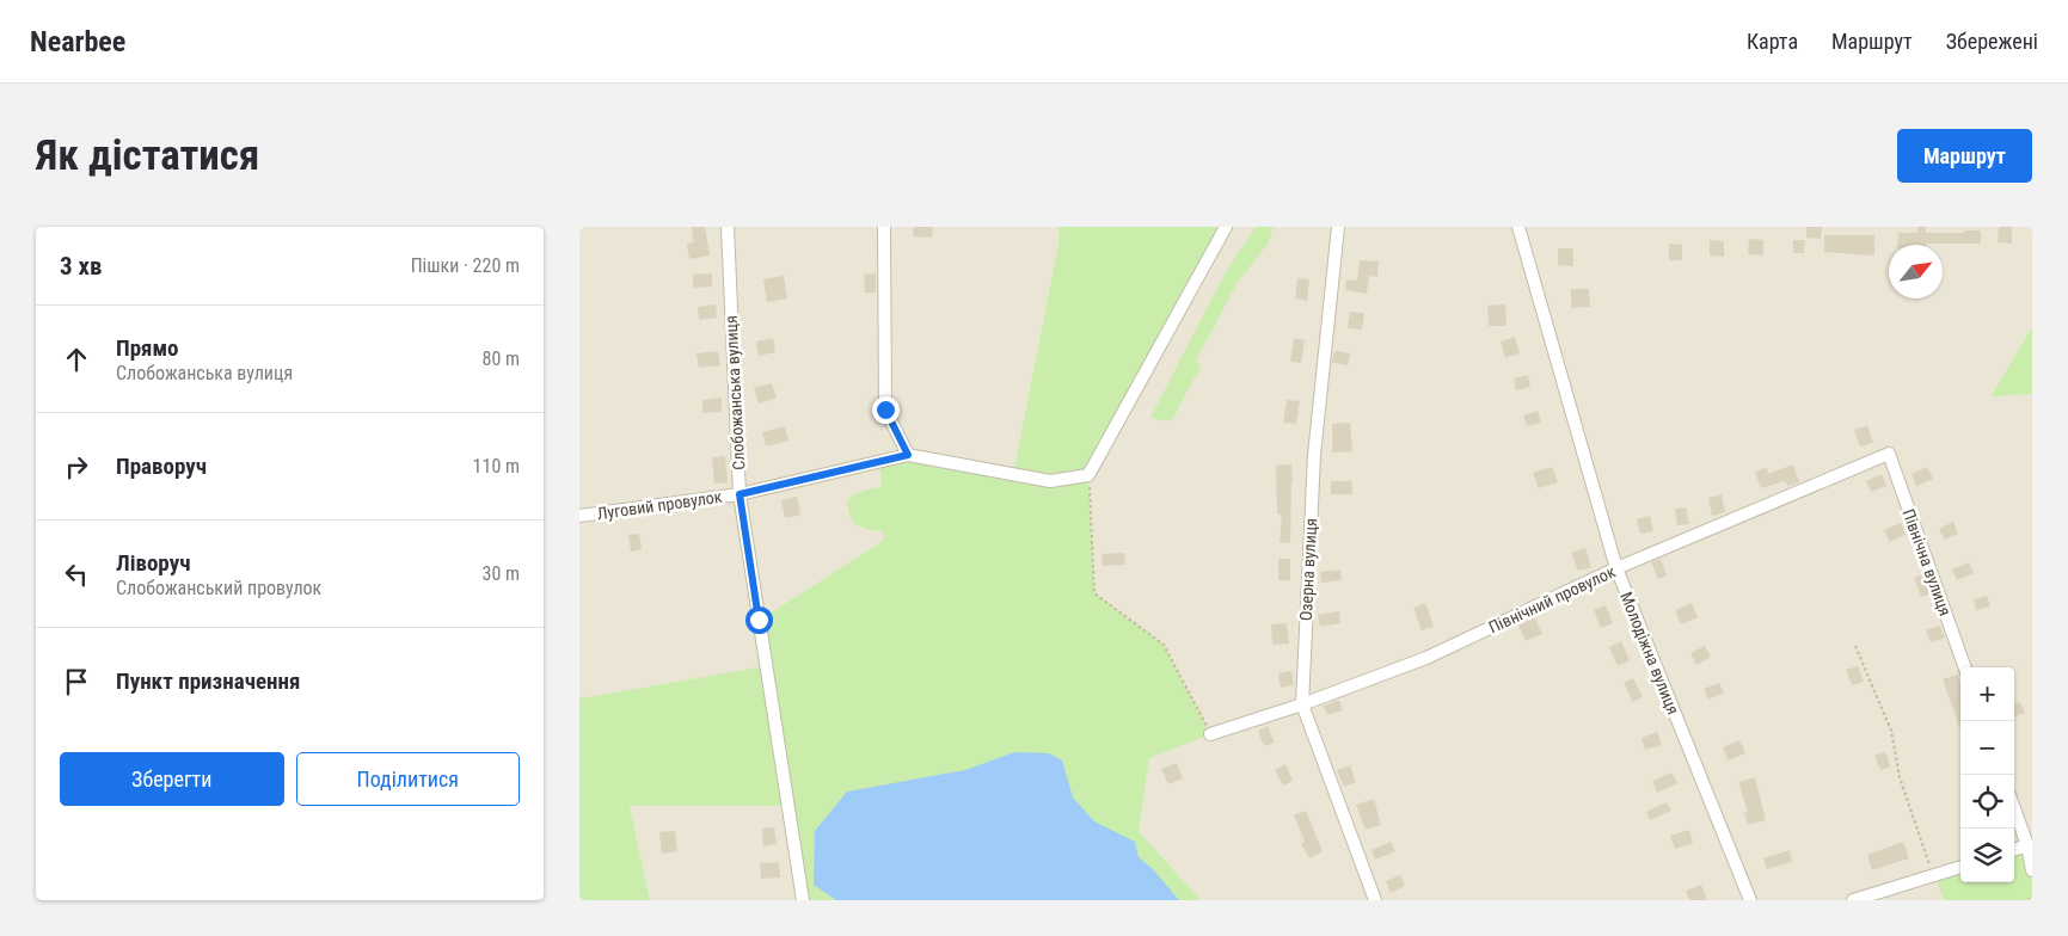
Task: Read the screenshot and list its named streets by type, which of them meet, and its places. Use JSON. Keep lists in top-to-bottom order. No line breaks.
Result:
{"streets":{"street":["Слобожанська вулиця","Луговий провулок","Північна вулиця","Озерна вулиця","Північний провулок","Молодіжна вулиця"]},"crossings":[["Слобожанська вулиця","Луговий провулок"],["Північна вулиця","Північний провулок"],["Озерна вулиця","Північний провулок"],["Північний провулок","Молодіжна вулиця"]],"north":"top right","page":{"header":"Nearbee","nav":["Карта","Маршрут","Збережені"],"buttons":["Маршрут",["Зберегти","Поділитися"]],"title":"Як дістатися","heading":["3 хв","Пішки · 220 m"],"list":[["Прямо","Слобожанська вулиця","80 m"],["Праворуч","110 m"],["Ліворуч","Слобожанський провулок","30 m"],"Пункт призначення"],"map_buttons":["+","−"]}}
